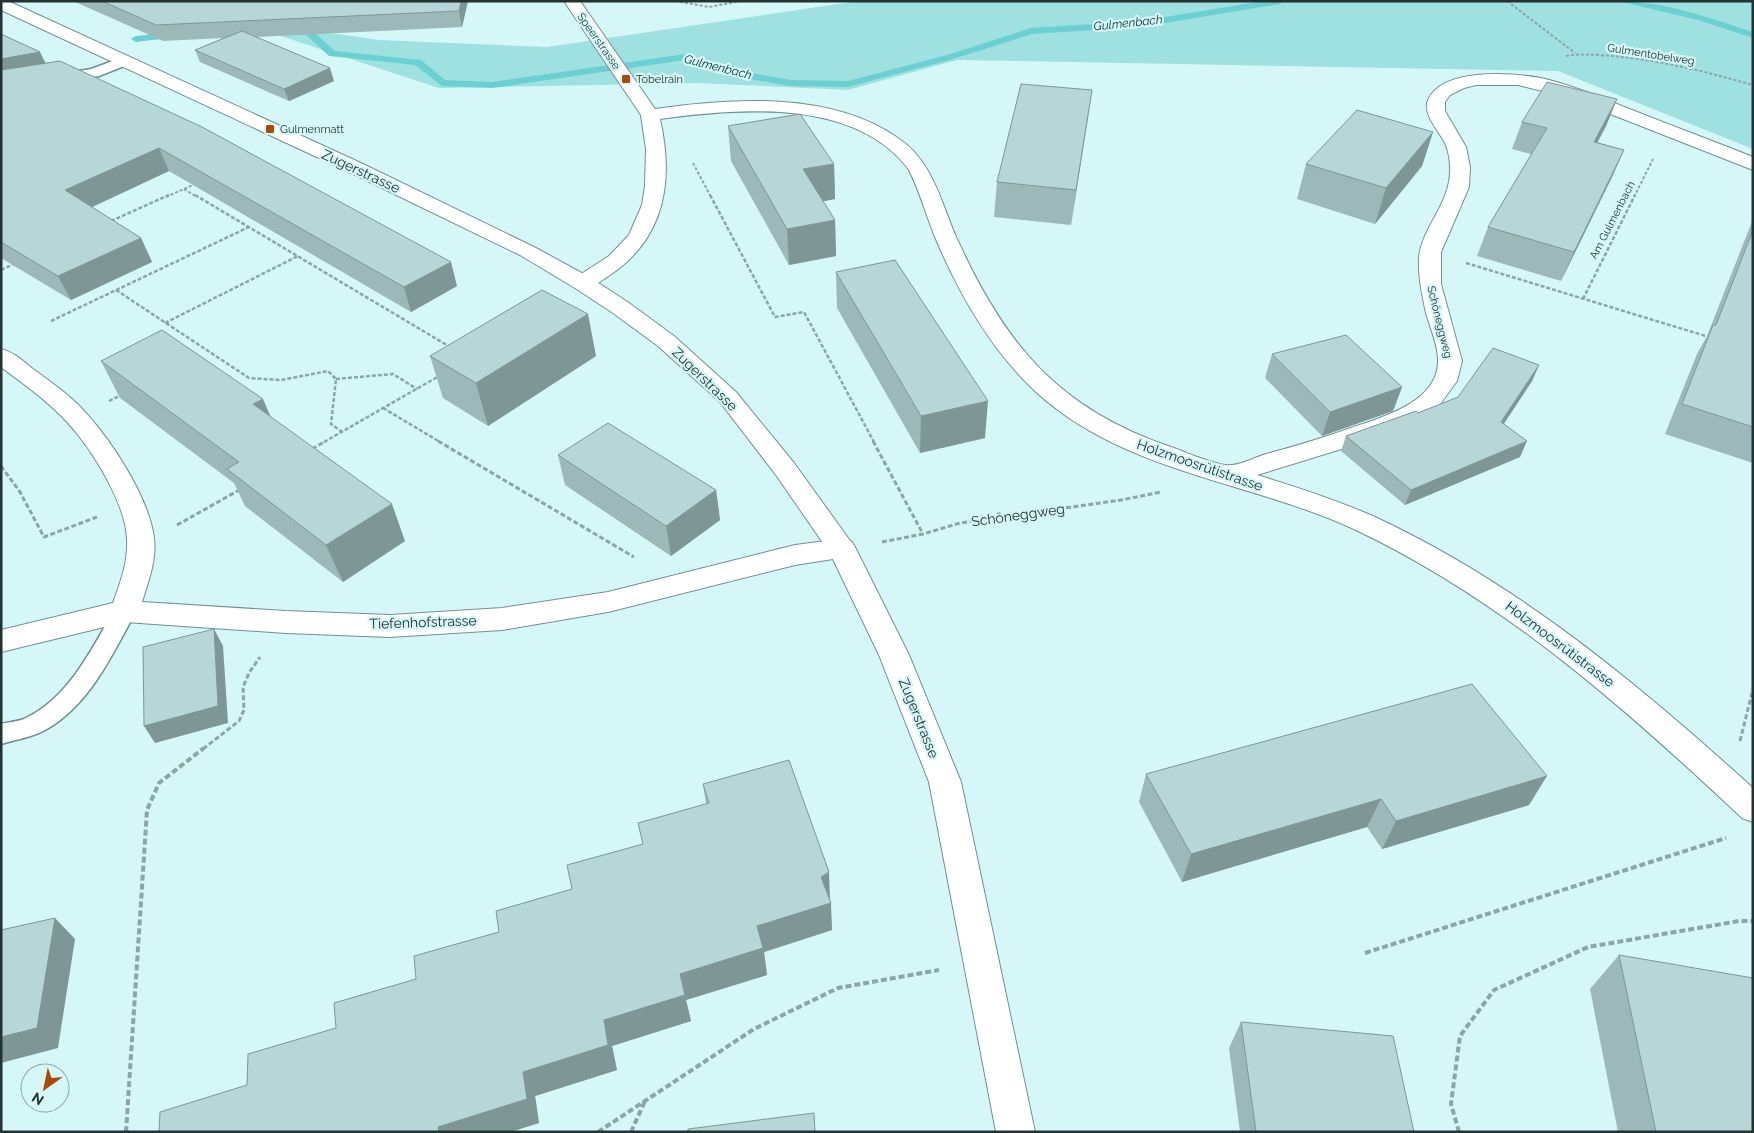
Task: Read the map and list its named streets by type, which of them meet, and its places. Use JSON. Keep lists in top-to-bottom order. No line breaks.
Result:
{"streets":{"street":["Speerstrasse","Zugerstrasse","Schöneggweg","Holzmoosrütistrasse","Tiefenhofstrasse"],"path":["Gulmentobelweg","Am Gulmenbach"]},"crossings":[["Speerstrasse","Zugerstrasse"],["Speerstrasse","Holzmoosrütistrasse"],["Zugerstrasse","Schöneggweg"],["Zugerstrasse","Tiefenhofstrasse"],["Schöneggweg","Holzmoosrütistrasse"],["Schöneggweg","Tiefenhofstrasse"]],"water":["Gulmenbach"],"places":{"transit":["Tobelrain","Gulmenmatt"]},"north":"bottom left"}
